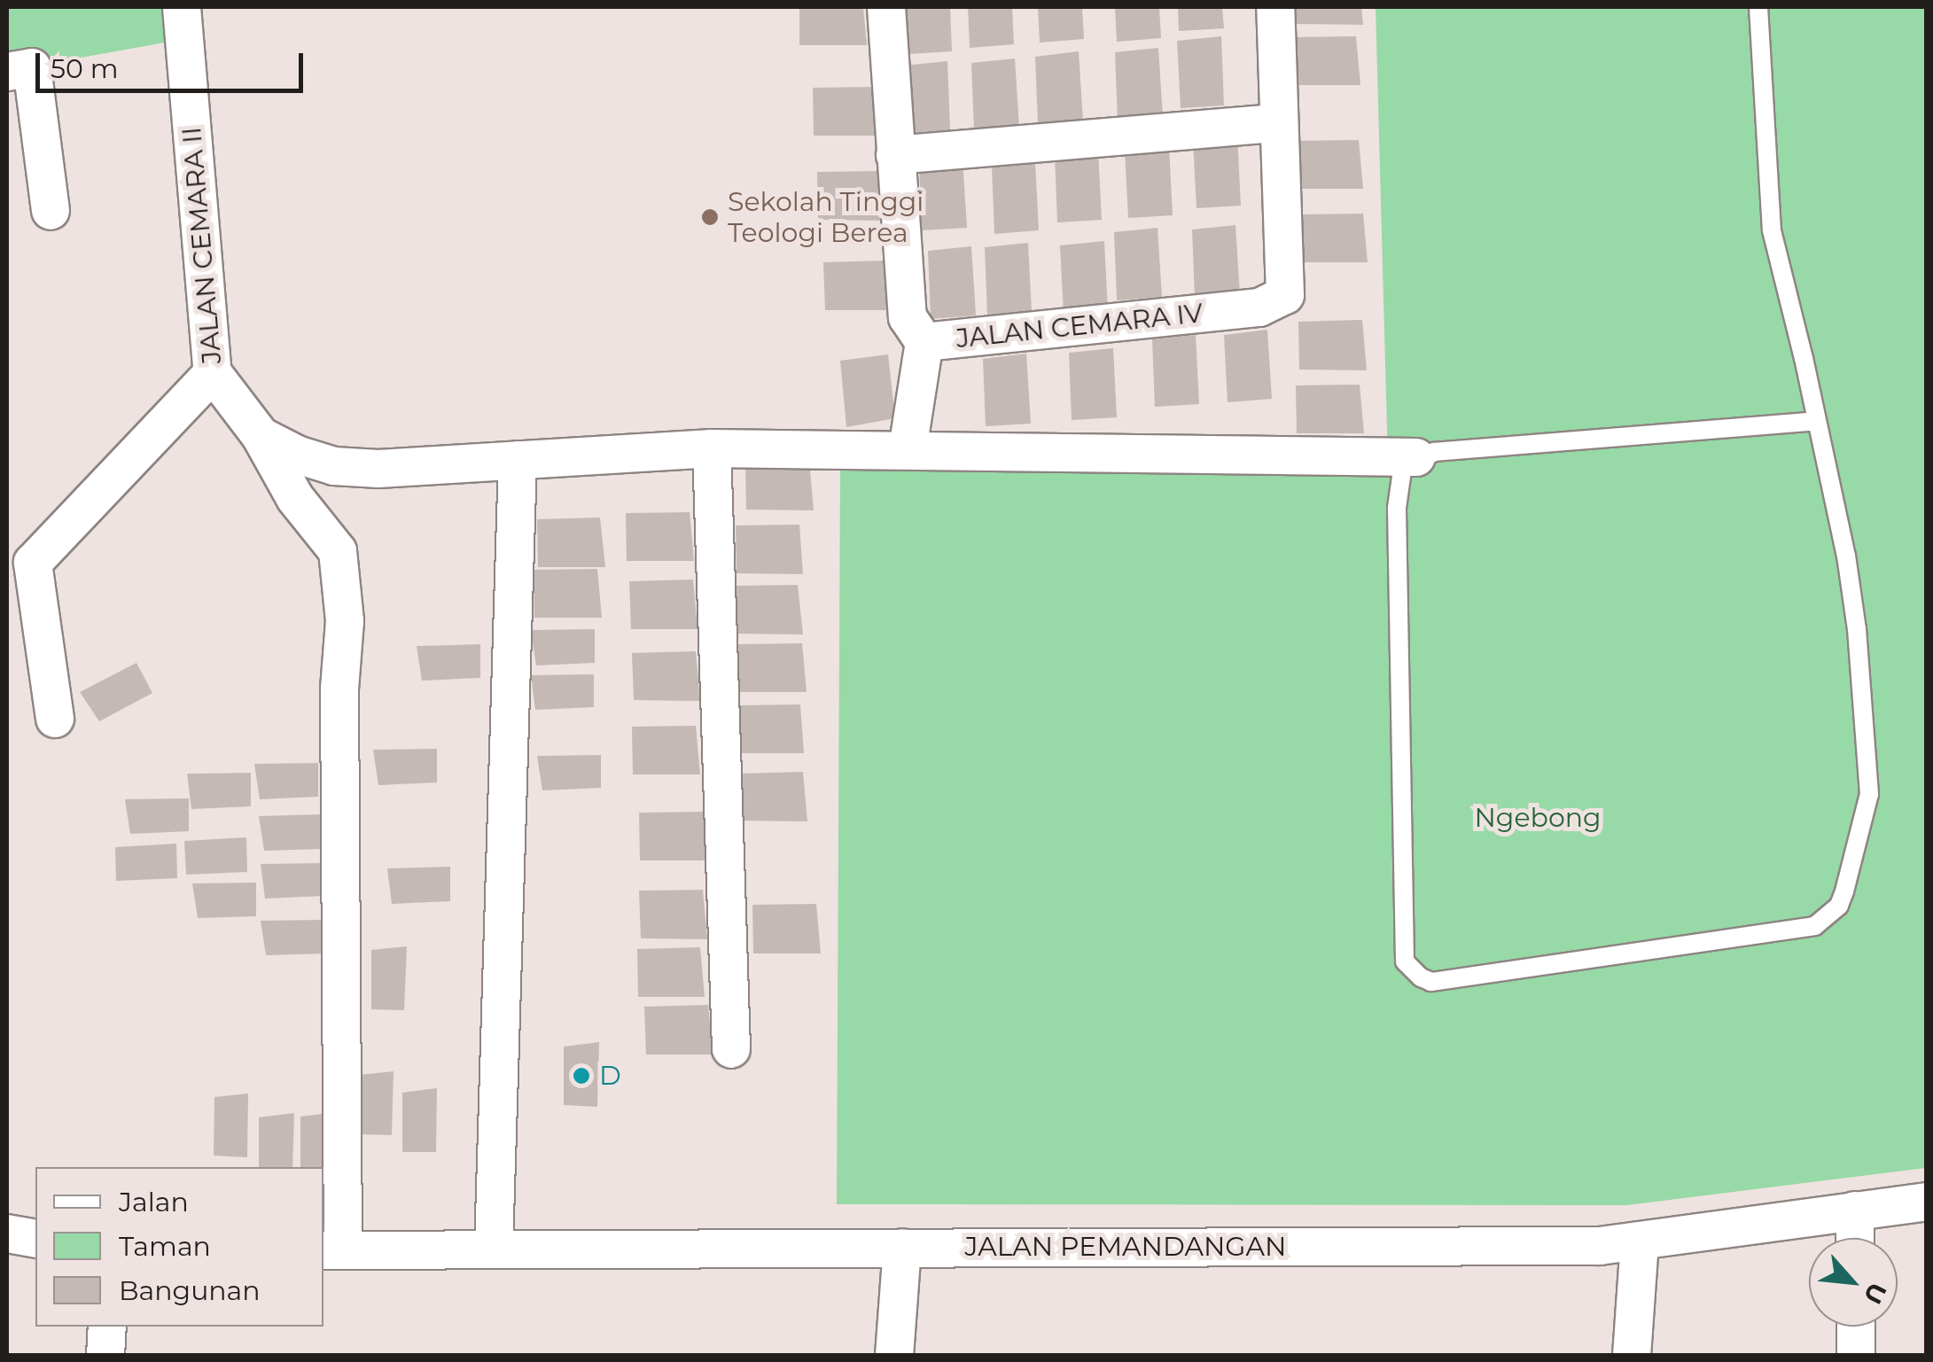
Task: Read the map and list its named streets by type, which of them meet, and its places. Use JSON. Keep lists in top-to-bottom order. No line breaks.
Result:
{"streets":{"street":["JALAN CEMARA II","JALAN CEMARA IV","JALAN PEMANDANGAN"]},"crossings":[["JALAN CEMARA II","JALAN PEMANDANGAN"]],"parks":["Ngebong"],"places":["Sekolah Tinggi Teologi Berea","D"],"legend":["Jalan","Taman","Bangunan"],"scale_bar":"50 m","north":"bottom right"}
